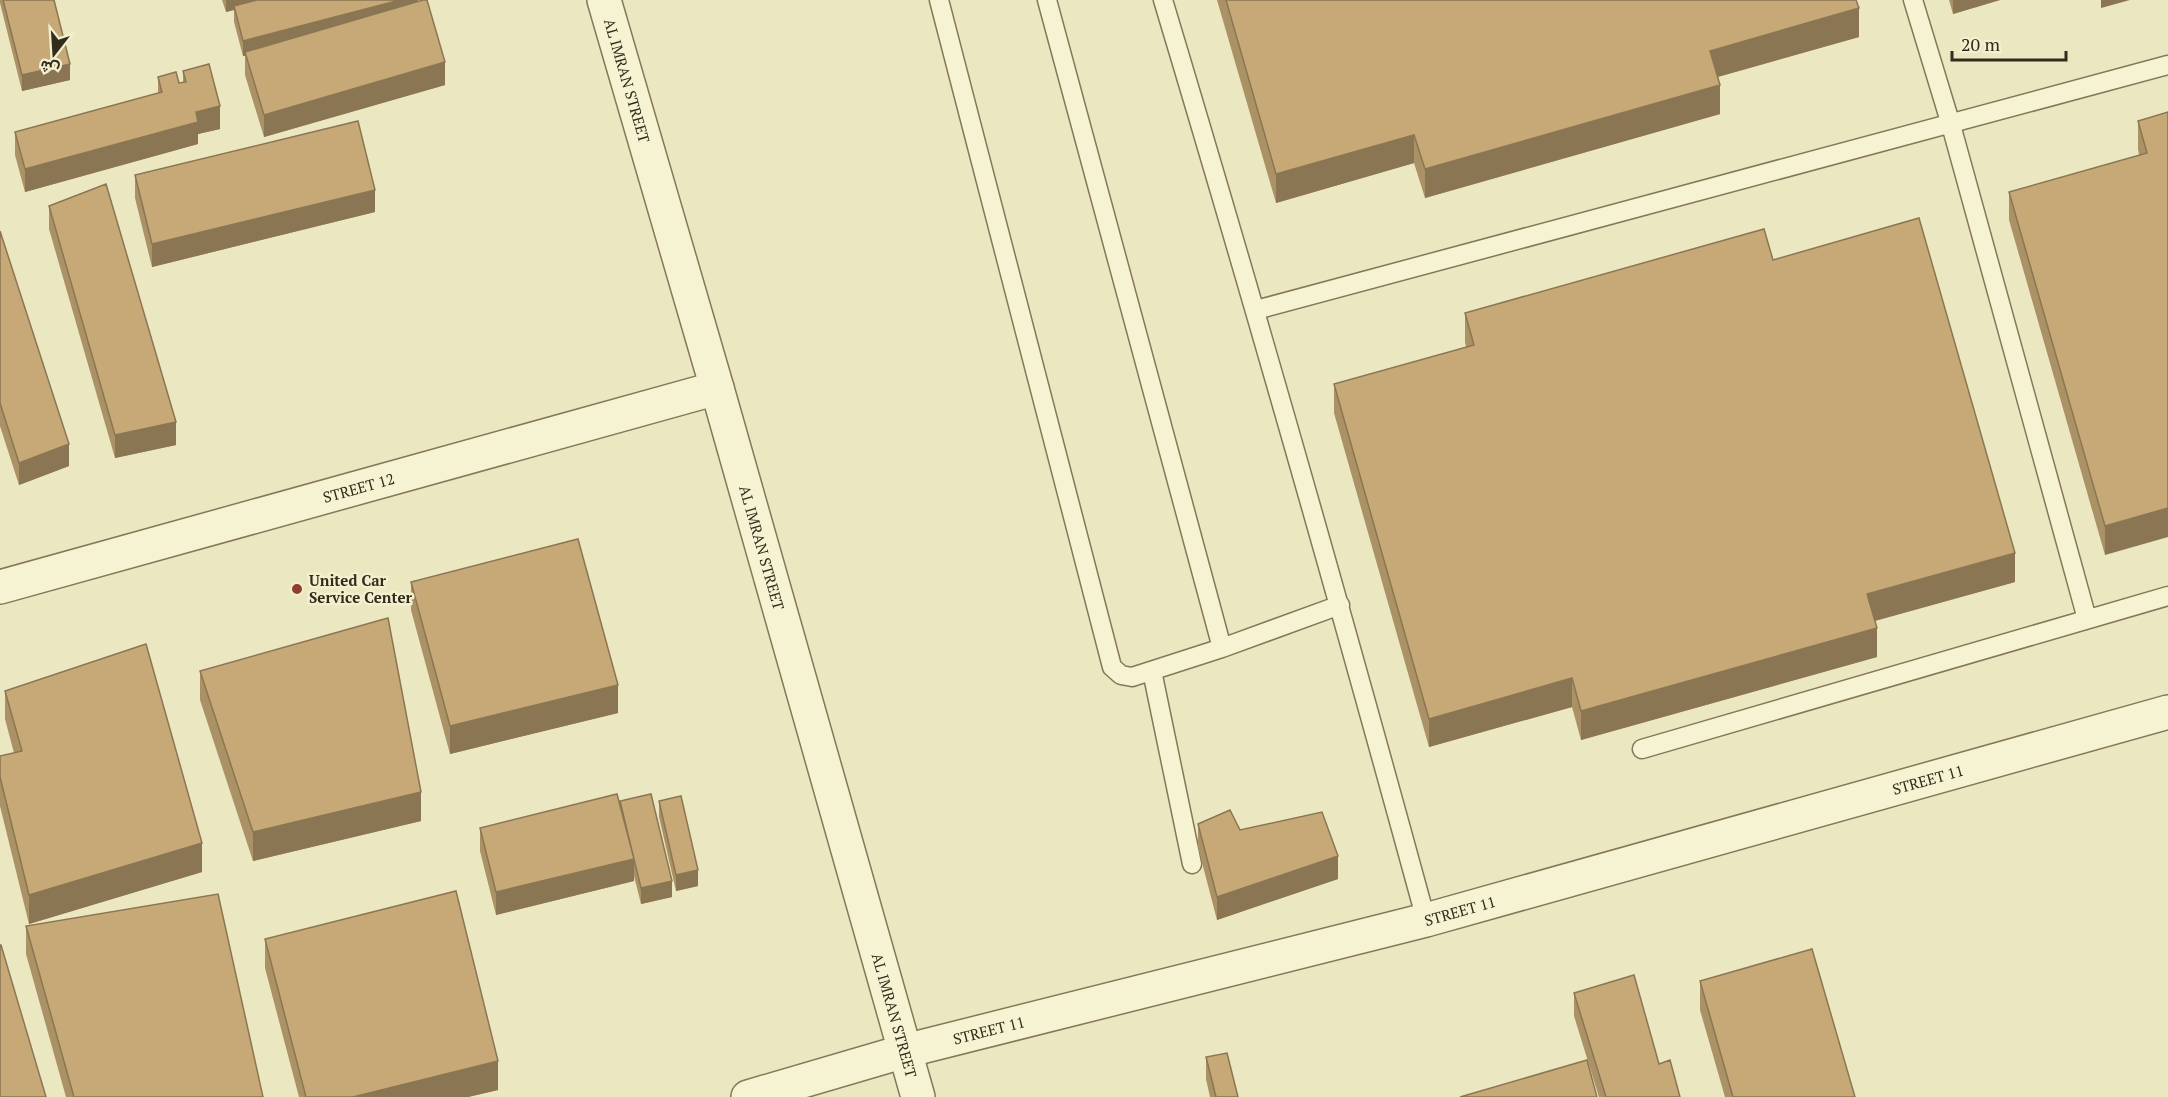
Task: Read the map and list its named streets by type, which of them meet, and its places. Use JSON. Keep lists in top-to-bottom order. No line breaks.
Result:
{"streets":{"street":["AL IMRAN STREET","STREET 12","STREET 11"]},"crossings":[["AL IMRAN STREET","STREET 12"],["AL IMRAN STREET","STREET 11"]],"places":["United Car Service Center"],"scale_bar":"20 m","north":"bottom"}
